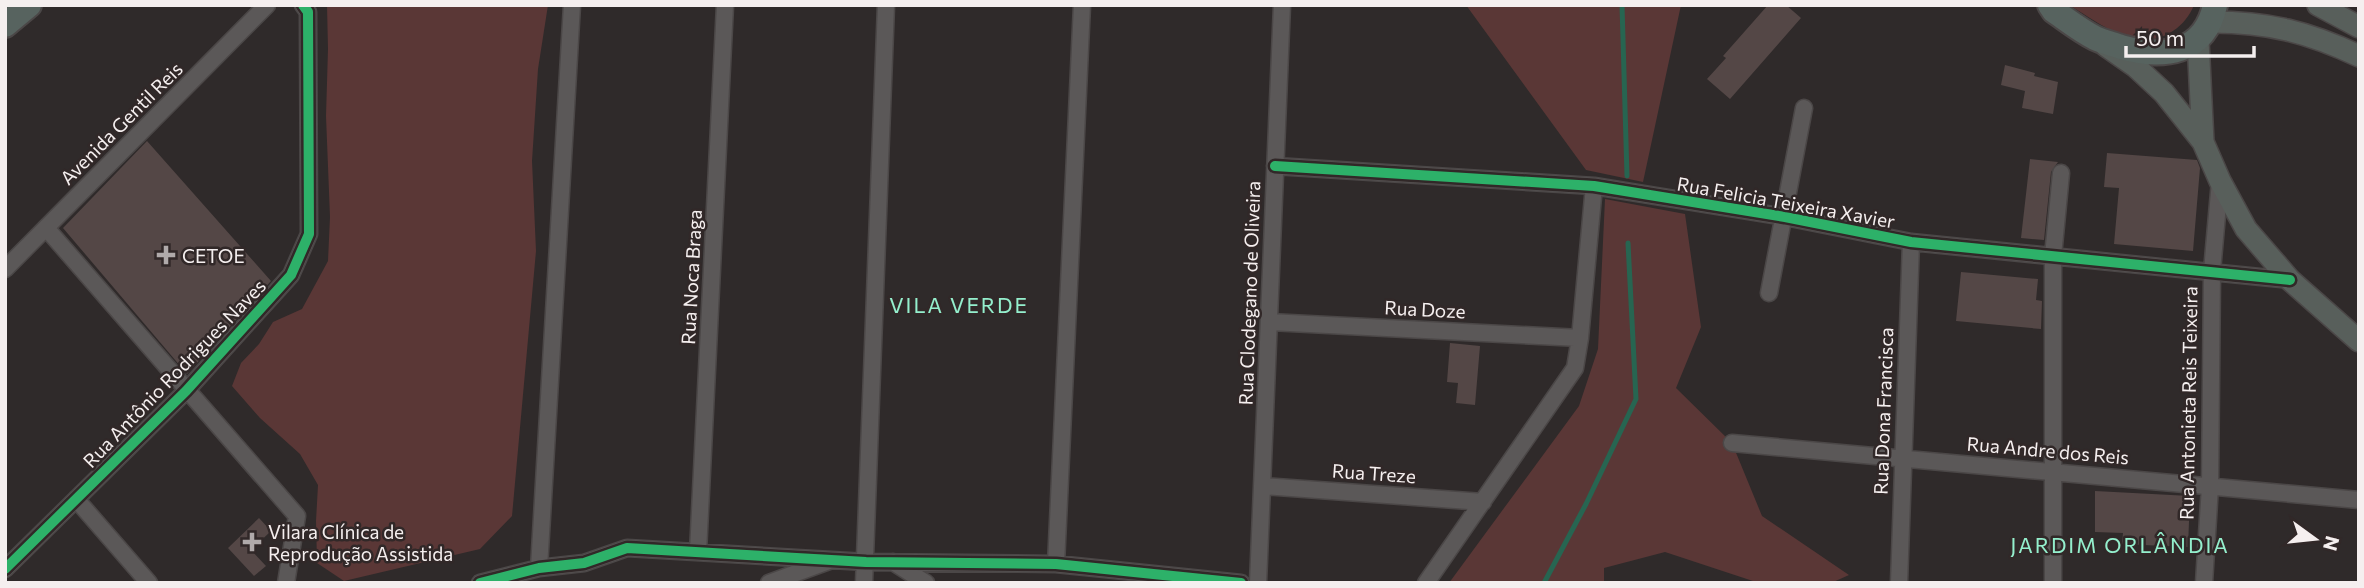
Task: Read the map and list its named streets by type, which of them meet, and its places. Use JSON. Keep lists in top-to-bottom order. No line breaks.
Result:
{"streets":{"street":["Avenida Gentil Reis","Rua Felicia Teixeira Xavier","Rua Noca Braga","Rua Clodegano de Oliveira","Rua Doze","Rua Antônio Rodrigues Naves","Rua Antonieta Reis Teixeira","Rua Dona Francisca","Rua Andre dos Reis","Rua Treze"]},"crossings":[["Rua Felicia Teixeira Xavier","Rua Clodegano de Oliveira"],["Rua Felicia Teixeira Xavier","Rua Antonieta Reis Teixeira"],["Rua Felicia Teixeira Xavier","Rua Dona Francisca"],["Rua Clodegano de Oliveira","Rua Doze"],["Rua Clodegano de Oliveira","Rua Treze"],["Rua Antonieta Reis Teixeira","Rua Andre dos Reis"],["Rua Dona Francisca","Rua Andre dos Reis"]],"districts":["VILA VERDE","JARDIM ORLÂNDIA"],"places":{"health":["CETOE","Vilara Clínica de Reprodução Assistida"]},"scale_bar":"50 m","north":"right"}
